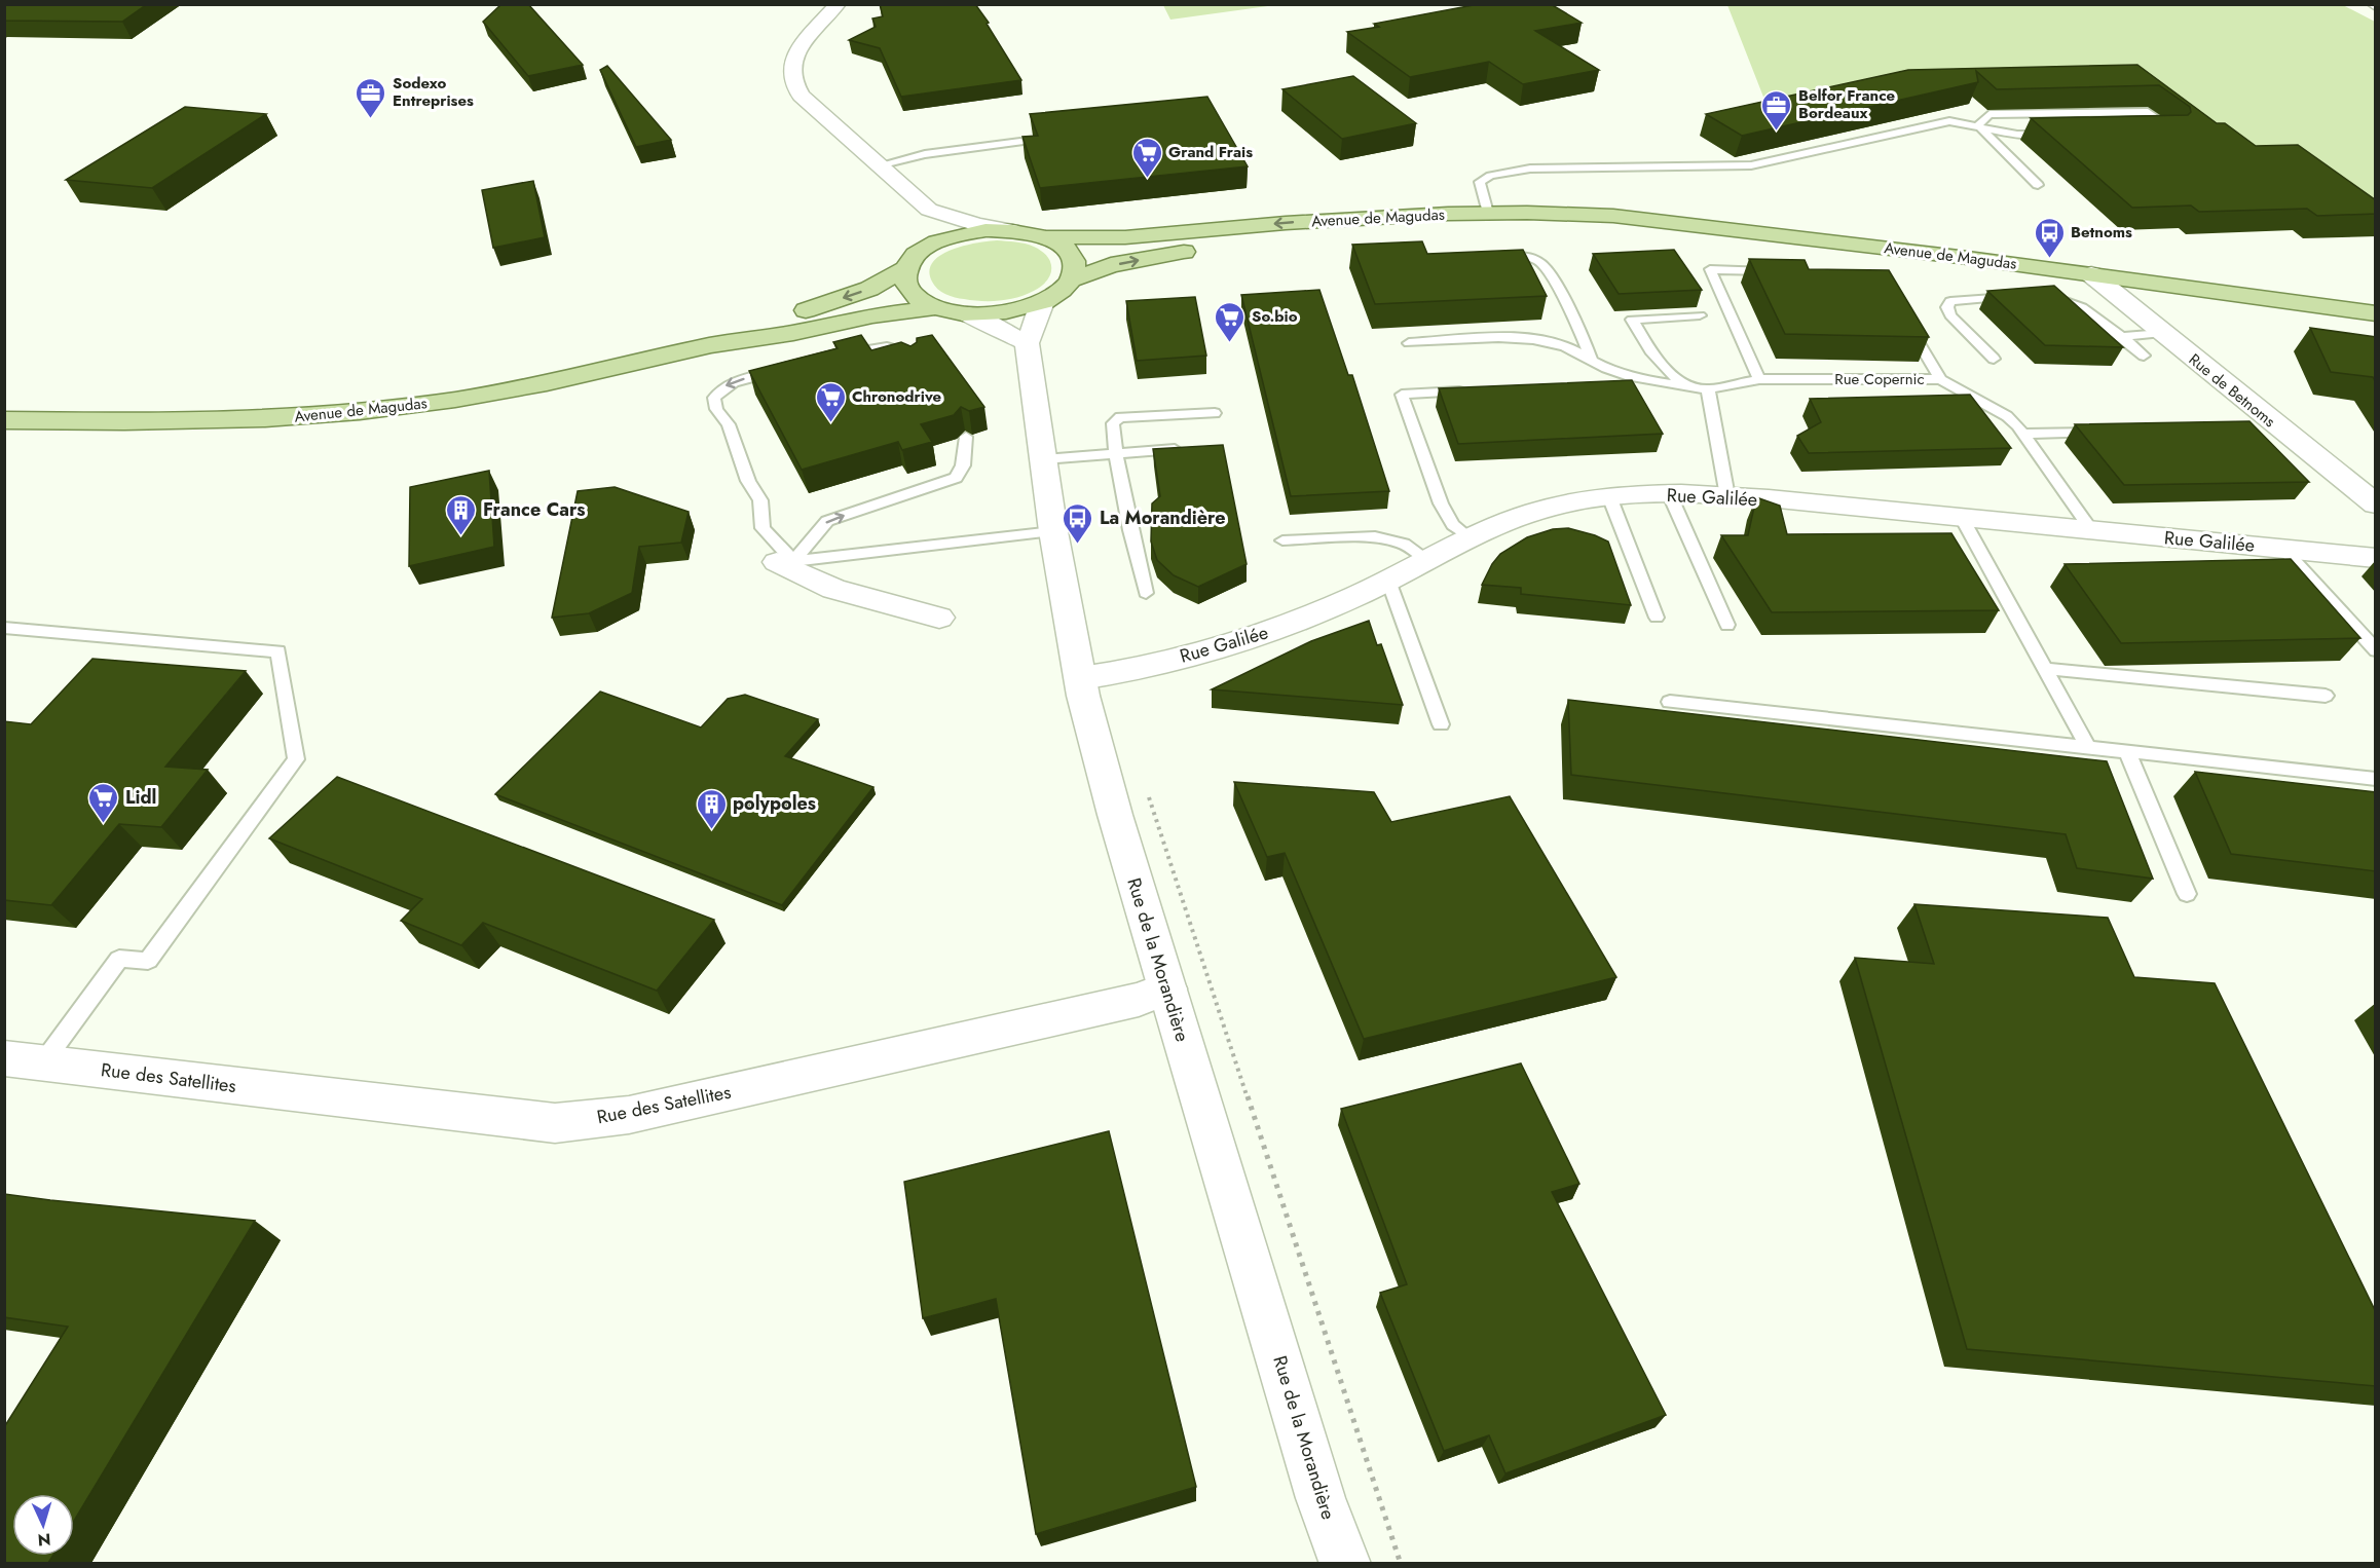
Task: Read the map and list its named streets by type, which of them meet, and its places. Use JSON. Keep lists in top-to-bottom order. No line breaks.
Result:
{"streets":{"main road":["Avenue de Magudas"],"street":["Rue de Betnoms","Rue Galilée","Rue de la Morandière","Rue des Satellites"],"lane":["Rue Copernic"]},"crossings":[["Avenue de Magudas","Rue de Betnoms"],["Avenue de Magudas","Rue de la Morandière"],["Rue Copernic","Rue Galilée"],["Rue Galilée","Rue de la Morandière"],["Rue de la Morandière","Rue des Satellites"]],"places":{"office":["Sodexo Entreprises","Belfor France Bordeaux"],"supermarket":["Grand Frais","So.bio","Chronodrive","Lidl"],"bus stop":["Betnoms","La Morandière"],"building":["France Cars","polypoles"]},"north":"bottom"}
